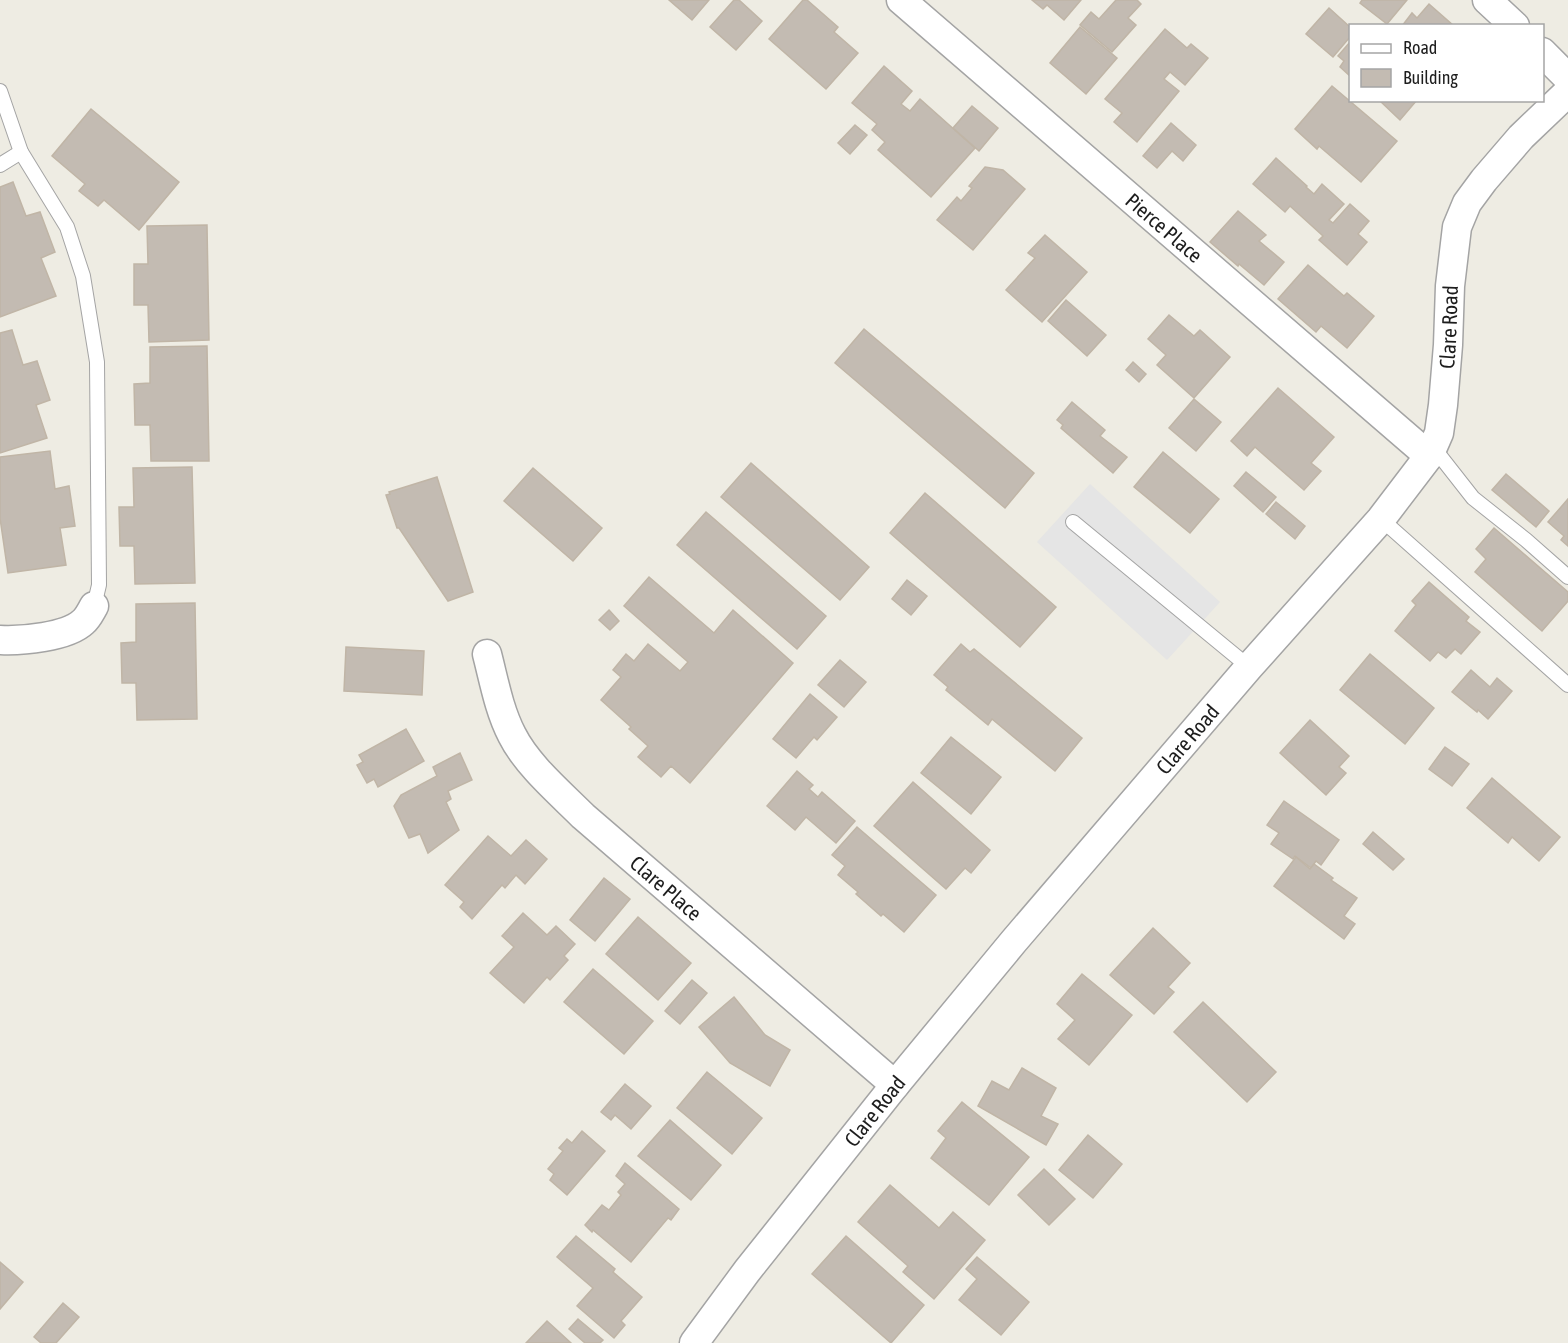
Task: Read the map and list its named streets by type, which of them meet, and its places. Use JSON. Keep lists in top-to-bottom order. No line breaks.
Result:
{"streets":{"street":["Pierce Place","Clare Road","Clare Place"]},"crossings":[["Pierce Place","Clare Road"],["Clare Road","Clare Place"]],"legend":["Road","Building"]}
